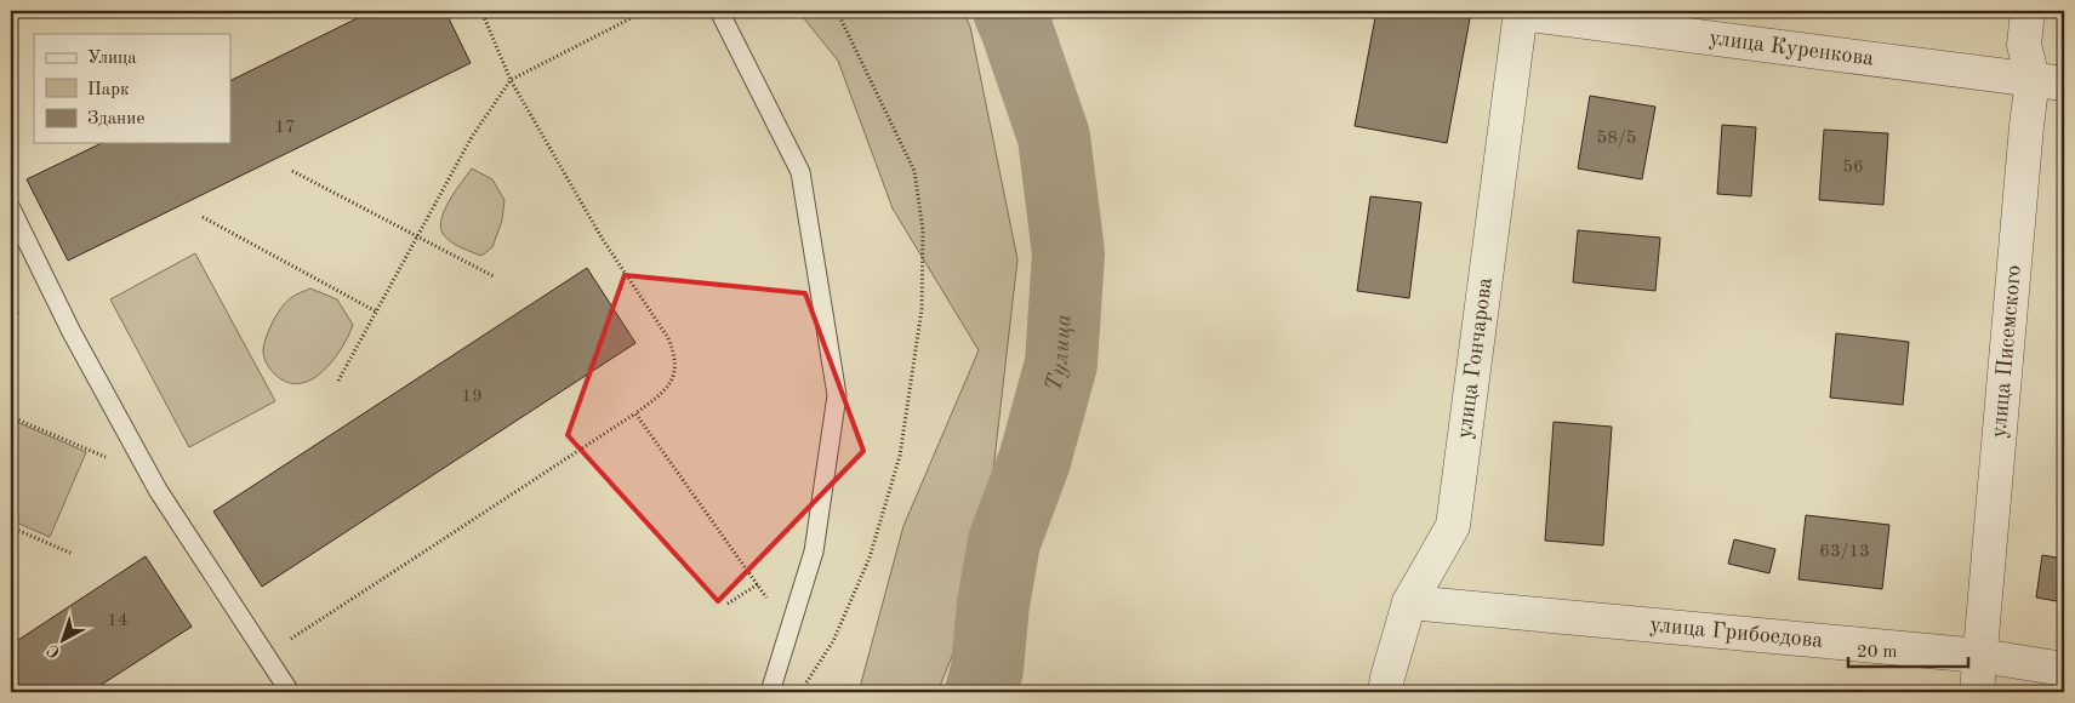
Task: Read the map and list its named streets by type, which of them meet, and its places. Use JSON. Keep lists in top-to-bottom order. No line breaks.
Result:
{"streets":{"street":["улица Куренкова","улица Писемского","улица Гончарова","улица Грибоедова"]},"crossings":[["улица Куренкова","улица Писемского"],["улица Куренкова","улица Гончарова"],["улица Писемского","улица Грибоедова"],["улица Гончарова","улица Грибоедова"]],"water":["Тулица"],"house_numbers":["17","58/5","56","19","63/13","14"],"legend":["Улица","Парк","Здание"],"scale_bar":"20 m","north":"bottom left"}
